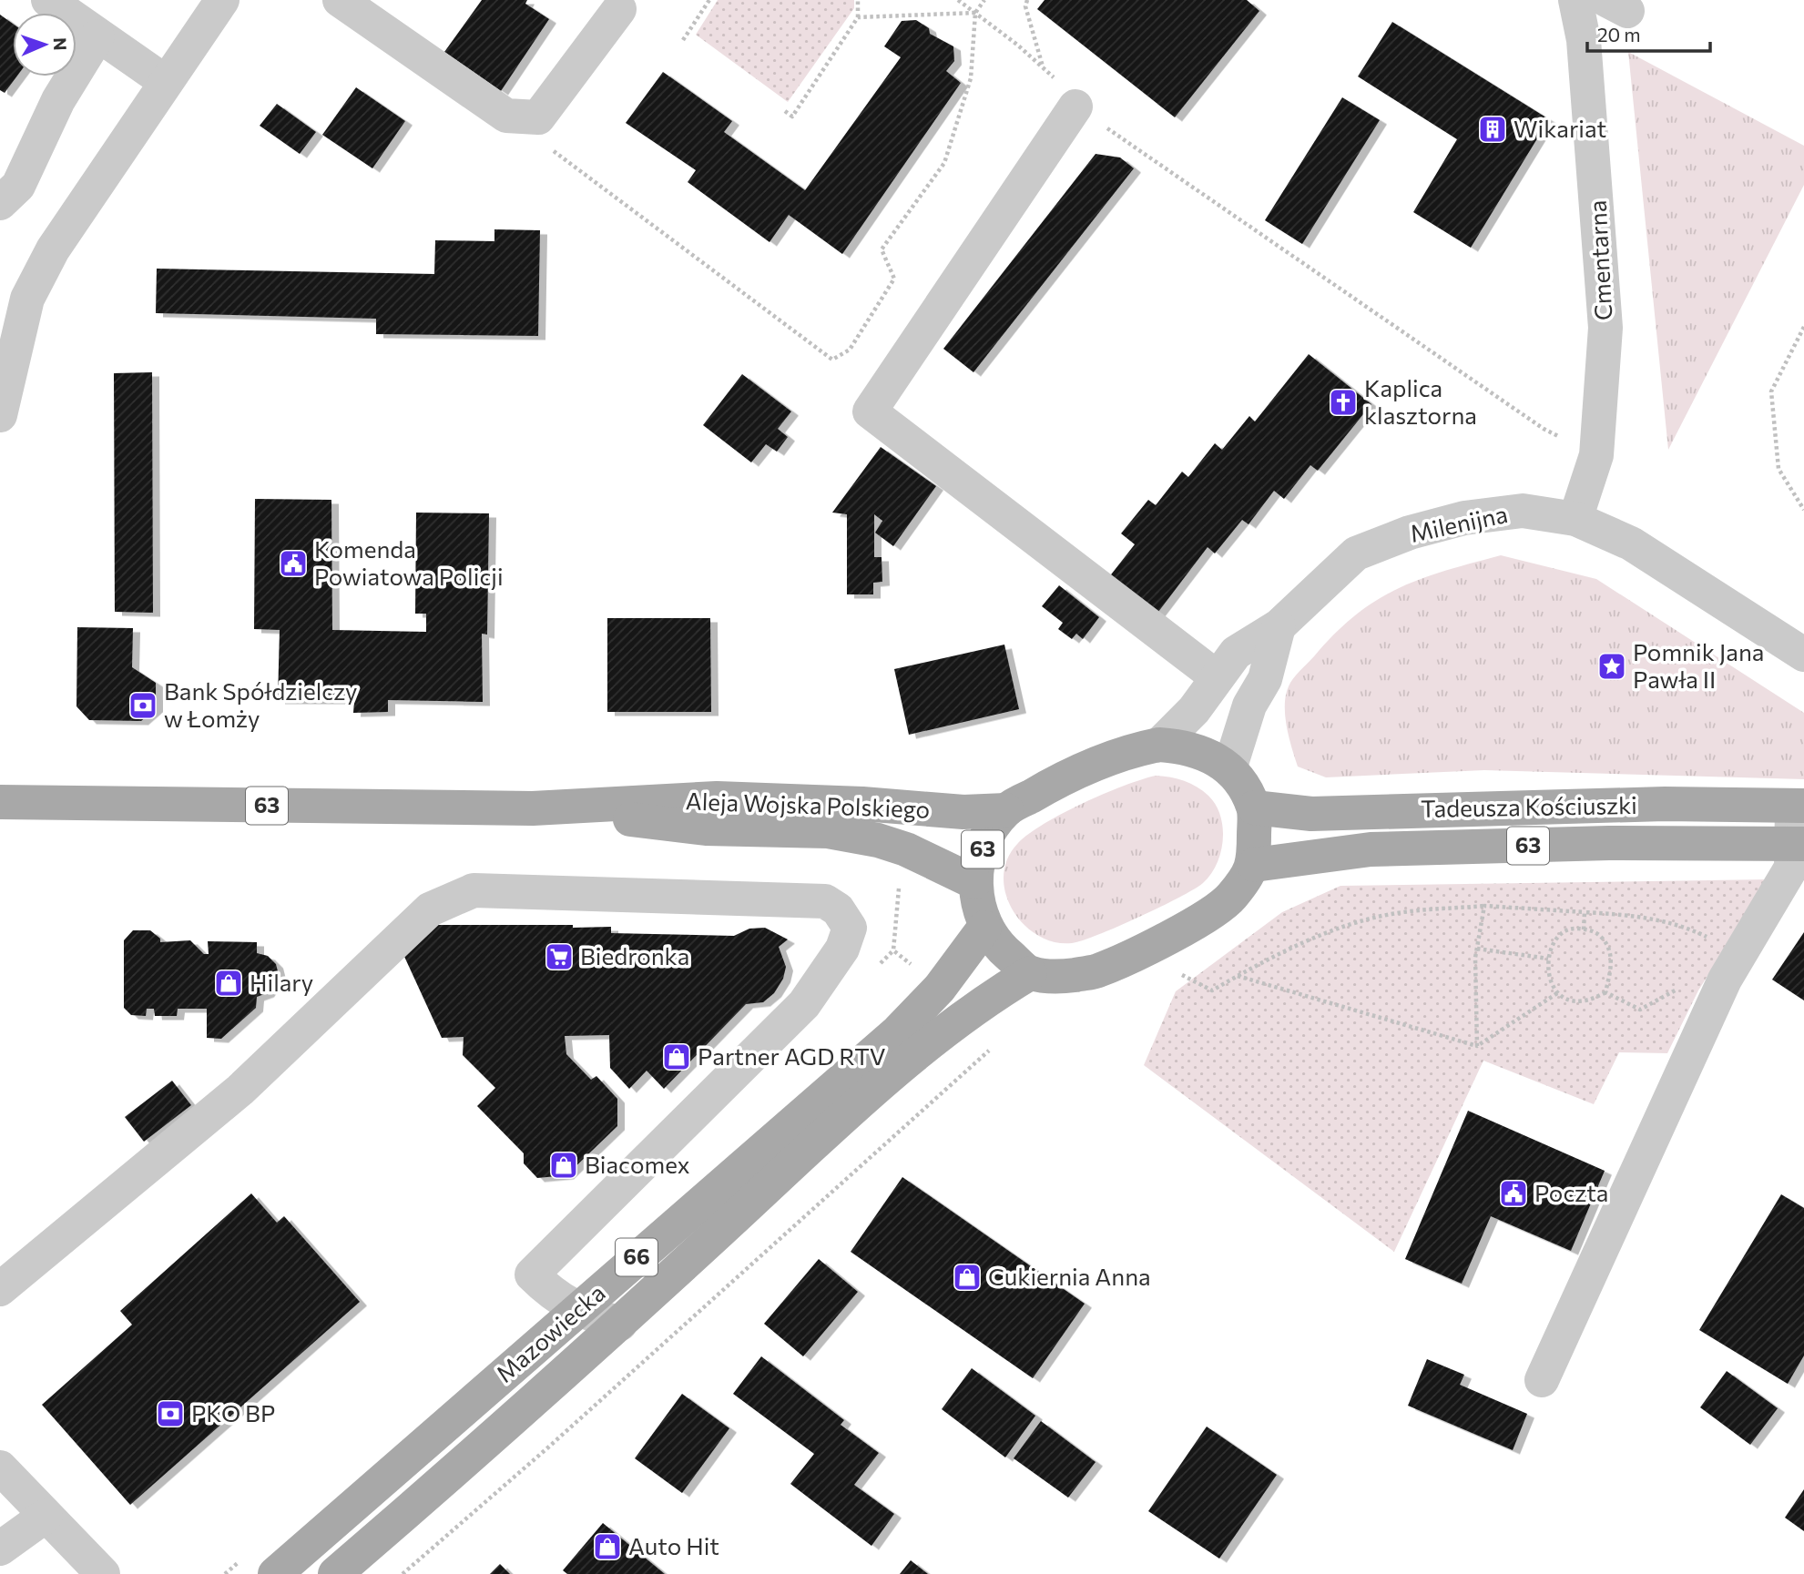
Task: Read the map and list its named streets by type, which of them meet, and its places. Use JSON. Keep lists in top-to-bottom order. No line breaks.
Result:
{"streets":{"main road":["63","Aleja Wojska Polskiego","Tadeusza Kościuszki","66","Mazowiecka"],"street":["Cmentarna","Milenijna"]},"crossings":[["Cmentarna","Milenijna"],["Milenijna","63"],["63","Aleja Wojska Polskiego"],["63","Tadeusza Kościuszki"],["63","Mazowiecka"]],"places":{"building":["Wikariat"],"church":["Kaplica klasztorna"],"public building":["Komenda Powiatowa Policji","Poczta"],"place":["Pomnik Jana Pawła II"],"bank":["Bank Spółdzielczy w Łomży","PKO BP"],"supermarket":["Biedronka"],"shop":["Hilary","Partner AGD RTV","Biacomex","Cukiernia Anna","Auto Hit"]},"scale_bar":"20 m","north":"right"}
